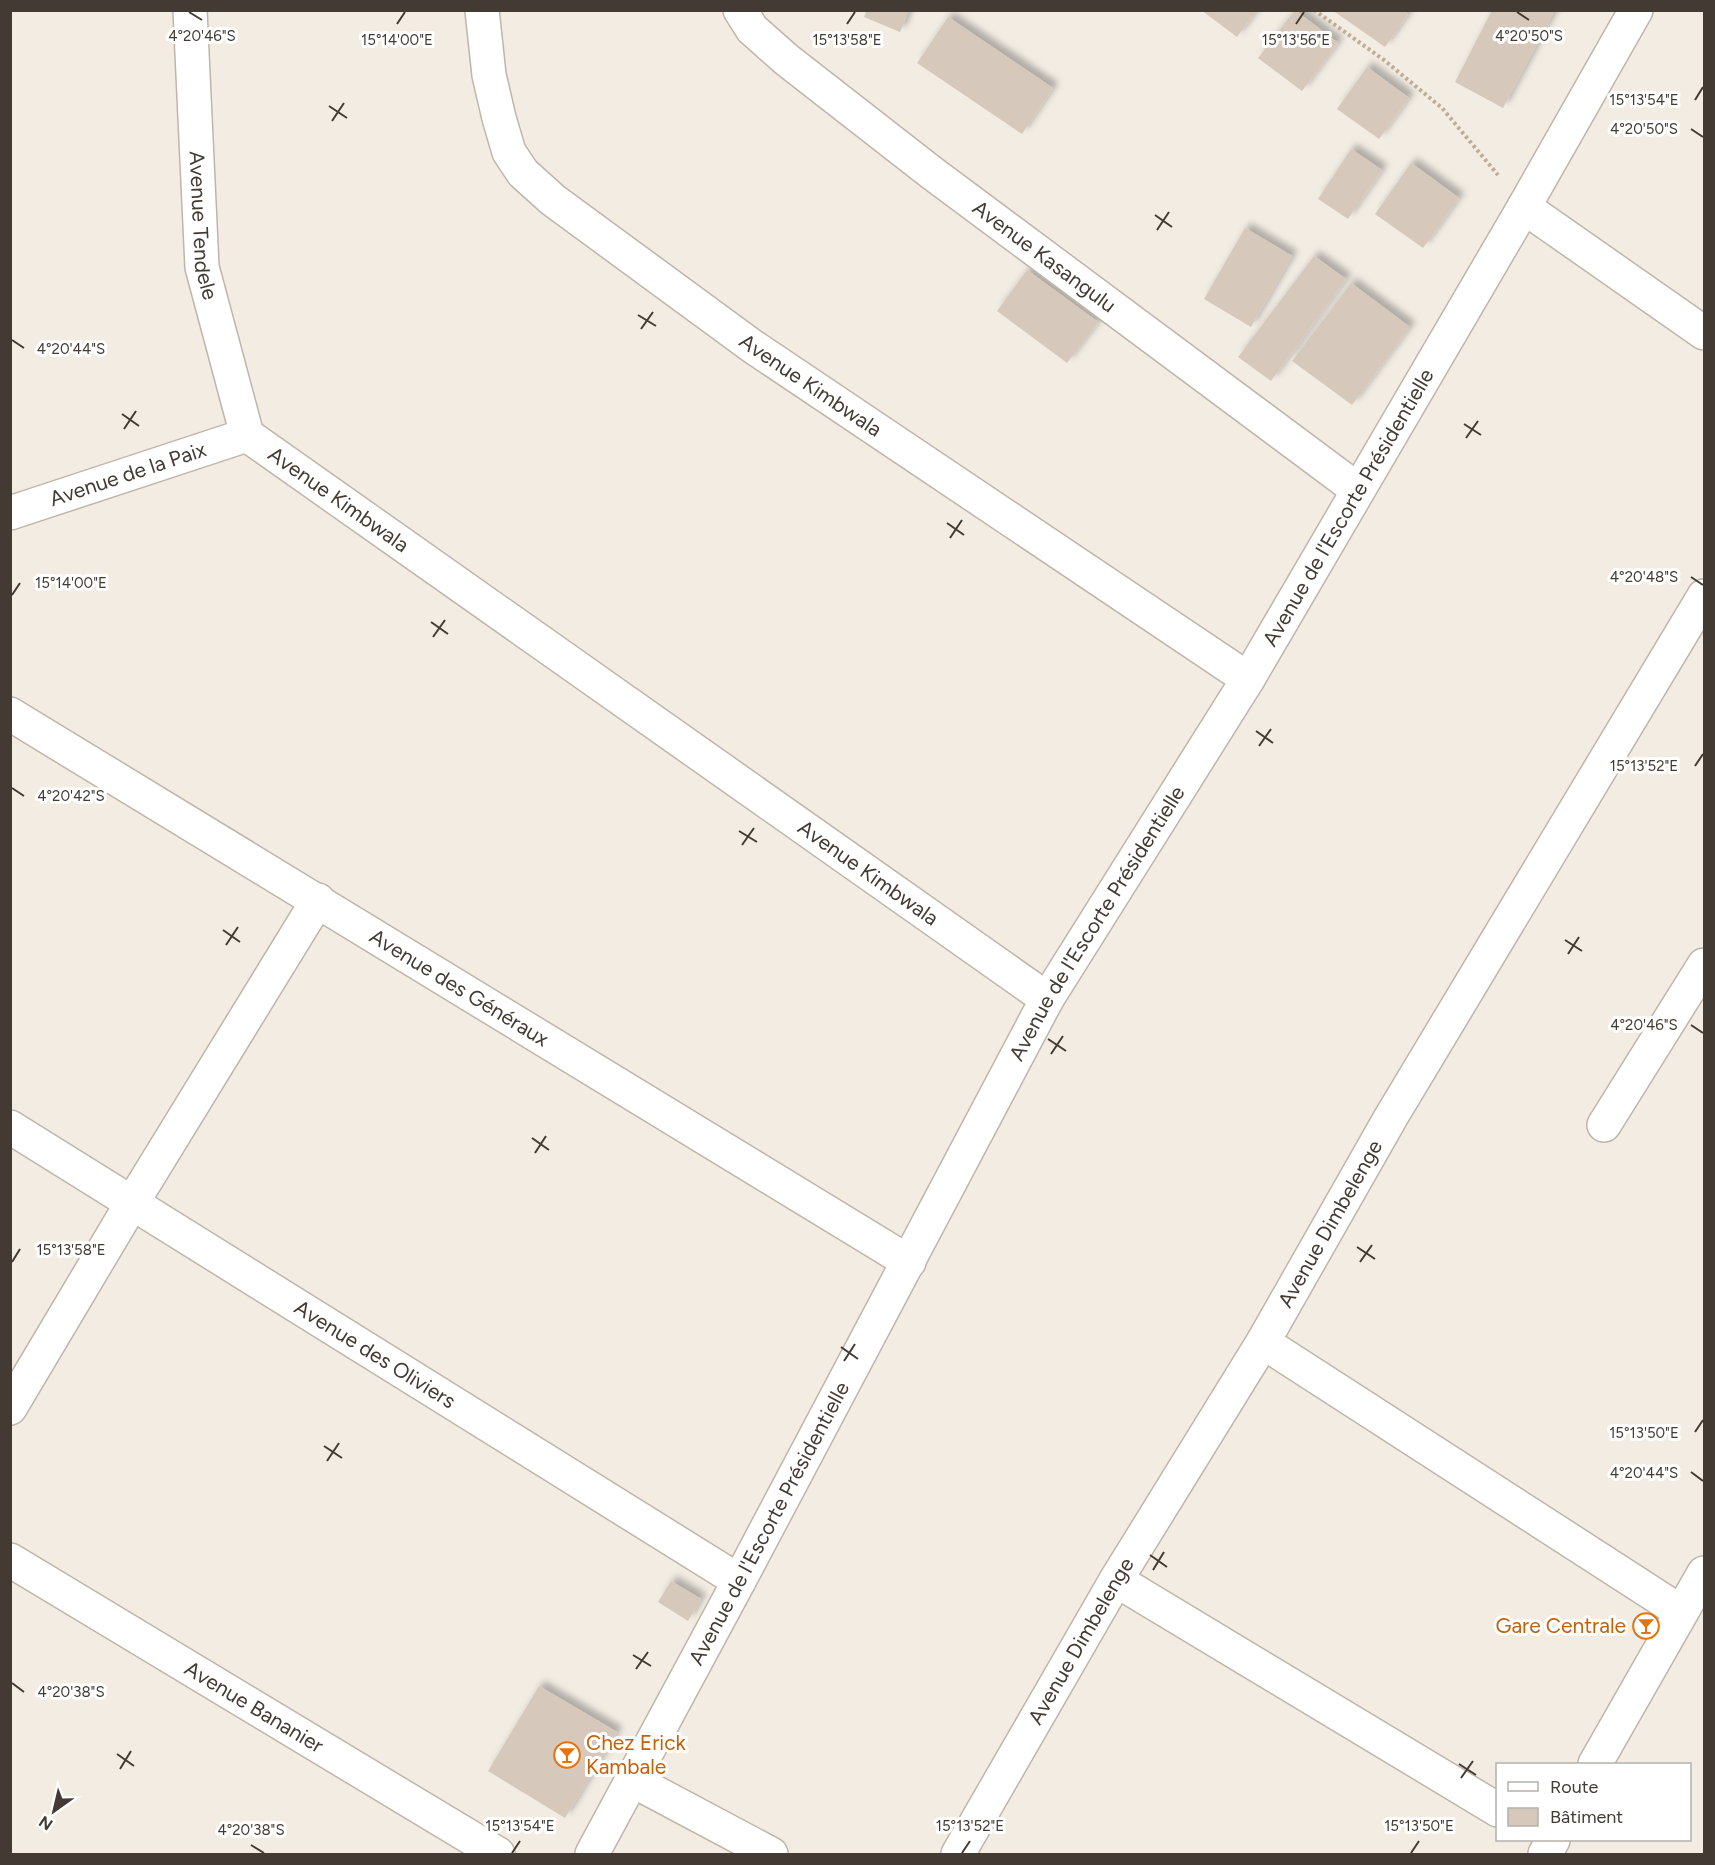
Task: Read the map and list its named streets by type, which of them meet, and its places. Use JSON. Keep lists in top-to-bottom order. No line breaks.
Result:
{"streets":{"street":["Avenue Tendele","Avenue Kasangulu","Avenue Kimbwala","Avenue de la Paix","Avenue de l'Escorte Présidentielle","Avenue des Généraux","Avenue Dimbelenge","Avenue des Oliviers","Avenue Bananier"]},"crossings":[["Avenue Tendele","Avenue Kimbwala"],["Avenue Tendele","Avenue de la Paix"],["Avenue Kasangulu","Avenue de l'Escorte Présidentielle"],["Avenue Kimbwala","Avenue de la Paix"],["Avenue Kimbwala","Avenue de l'Escorte Présidentielle"],["Avenue de l'Escorte Présidentielle","Avenue des Généraux"],["Avenue de l'Escorte Présidentielle","Avenue des Oliviers"]],"places":{"bar":["Gare Centrale","Chez Erick Kambale"]},"legend":["Route","Bâtiment"],"north":"bottom left","coordinates":["4°20'46\"S","4°20'50\"S","15°14'00\"E","15°13'58\"E","15°13'56\"E","15°13'54\"E","4°20'44\"S","4°20'48\"S","15°13'52\"E","4°20'42\"S","15°13'50\"E","4°20'38\"S"]}
